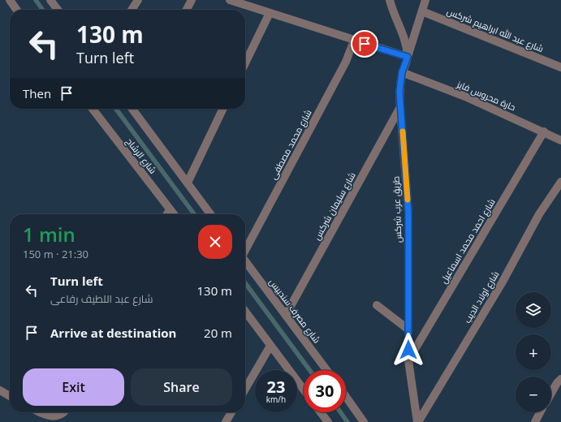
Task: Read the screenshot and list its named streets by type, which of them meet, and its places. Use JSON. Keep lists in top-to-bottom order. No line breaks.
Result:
{"streets":{"street":["شارع عبد الله ابراهيم شركس","حارة محروس فايز","شارع محمد مصطفى","شارع الرشاح","شارع سليمان شركس","طريق عرب شركس","شارع احمد محمد اسماعيل","شارع اولاد الديب","شارع مصرف سندبيس"]},"crossings":[["شارع عبد الله ابراهيم شركس","طريق عرب شركس"],["حارة محروس فايز","طريق عرب شركس"],["حارة محروس فايز","شارع احمد محمد اسماعيل"],["شارع سليمان شركس","طريق عرب شركس"],["شارع سليمان شركس","شارع مصرف سندبيس"],["طريق عرب شركس","شارع احمد محمد اسماعيل"],["طريق عرب شركس","شارع اولاد الديب"]],"page":{"turn":["130 m","Turn left"],"then":"Then","heading":["1 min","150 m · 21:30"],"list":[{"name":"Turn left","note":"شارع عبد اللطيف رفاعى","value":"130 m"},{"name":"Arrive at destination","value":"20 m"}],"map_buttons":["+","−"],"buttons":["Exit","Share"],"speed":"23 km/h","limit":"30"}}
